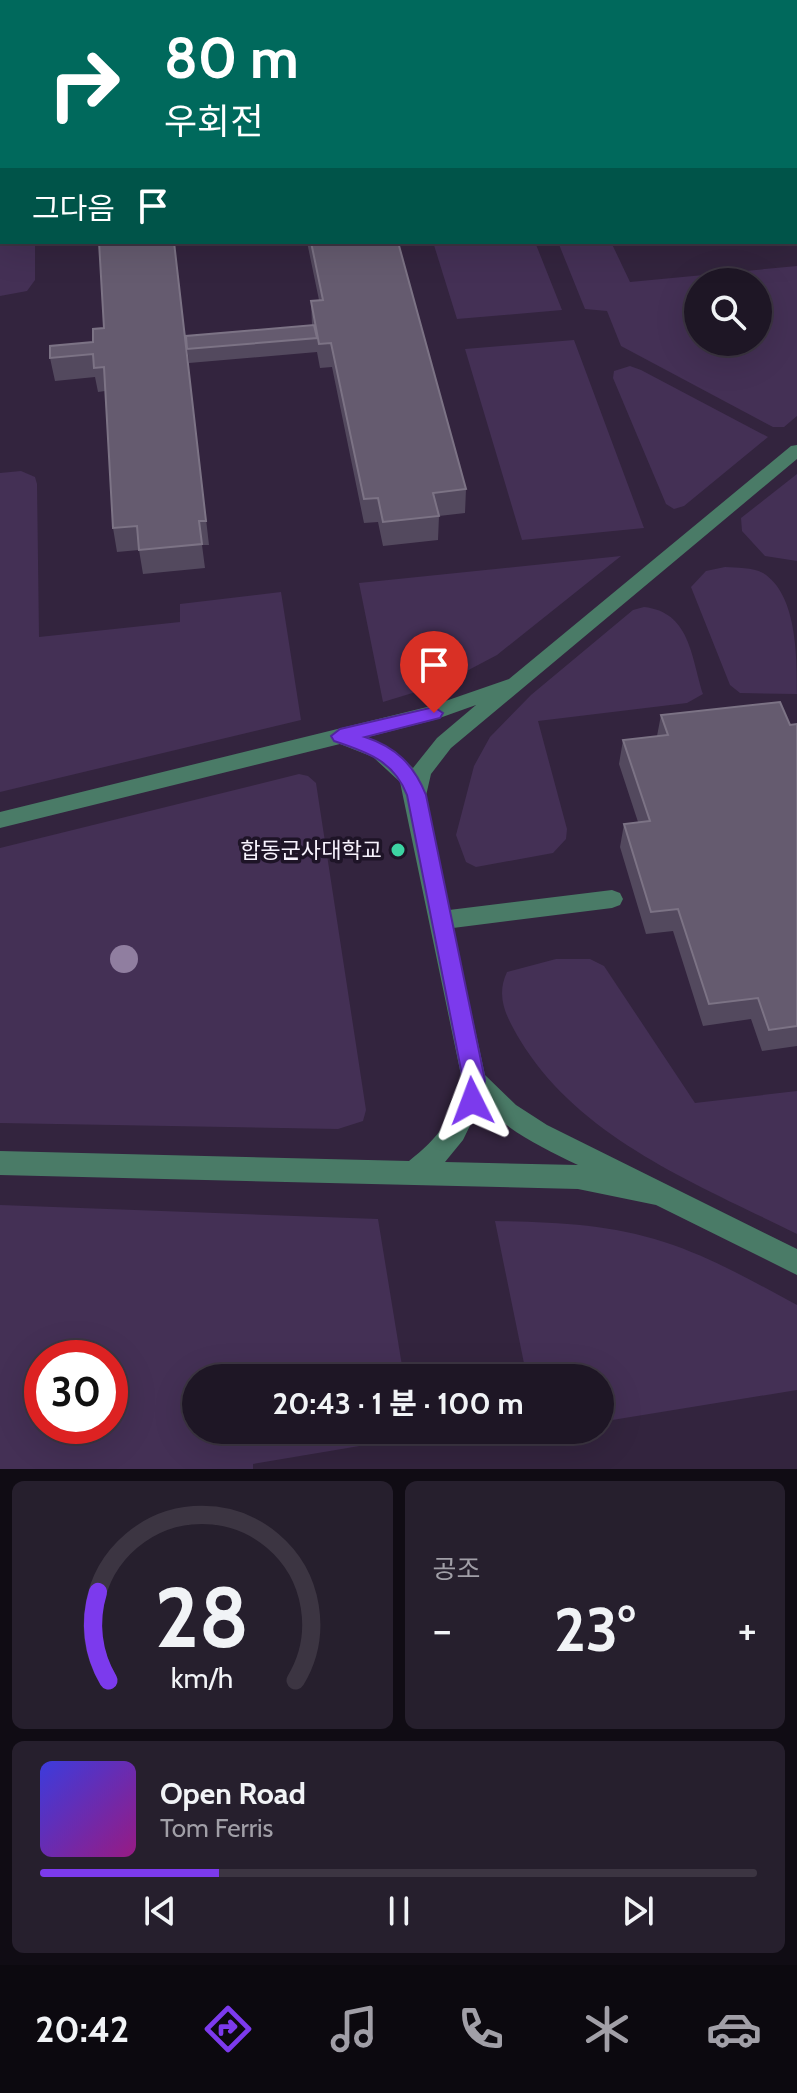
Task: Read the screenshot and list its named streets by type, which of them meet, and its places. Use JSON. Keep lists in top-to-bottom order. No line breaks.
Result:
{"places":["합동군사대학교"],"page":{"turn":["80 m","우회전"],"then":"그다음","limit":"30","trip":"20:43 · 1 분 · 100 m","tile":"공조","heat":["−","23°","+"],"song":["Open Road","Tom Ferris"],"tabs":"20:42","gauge":["28","km/h"]}}
